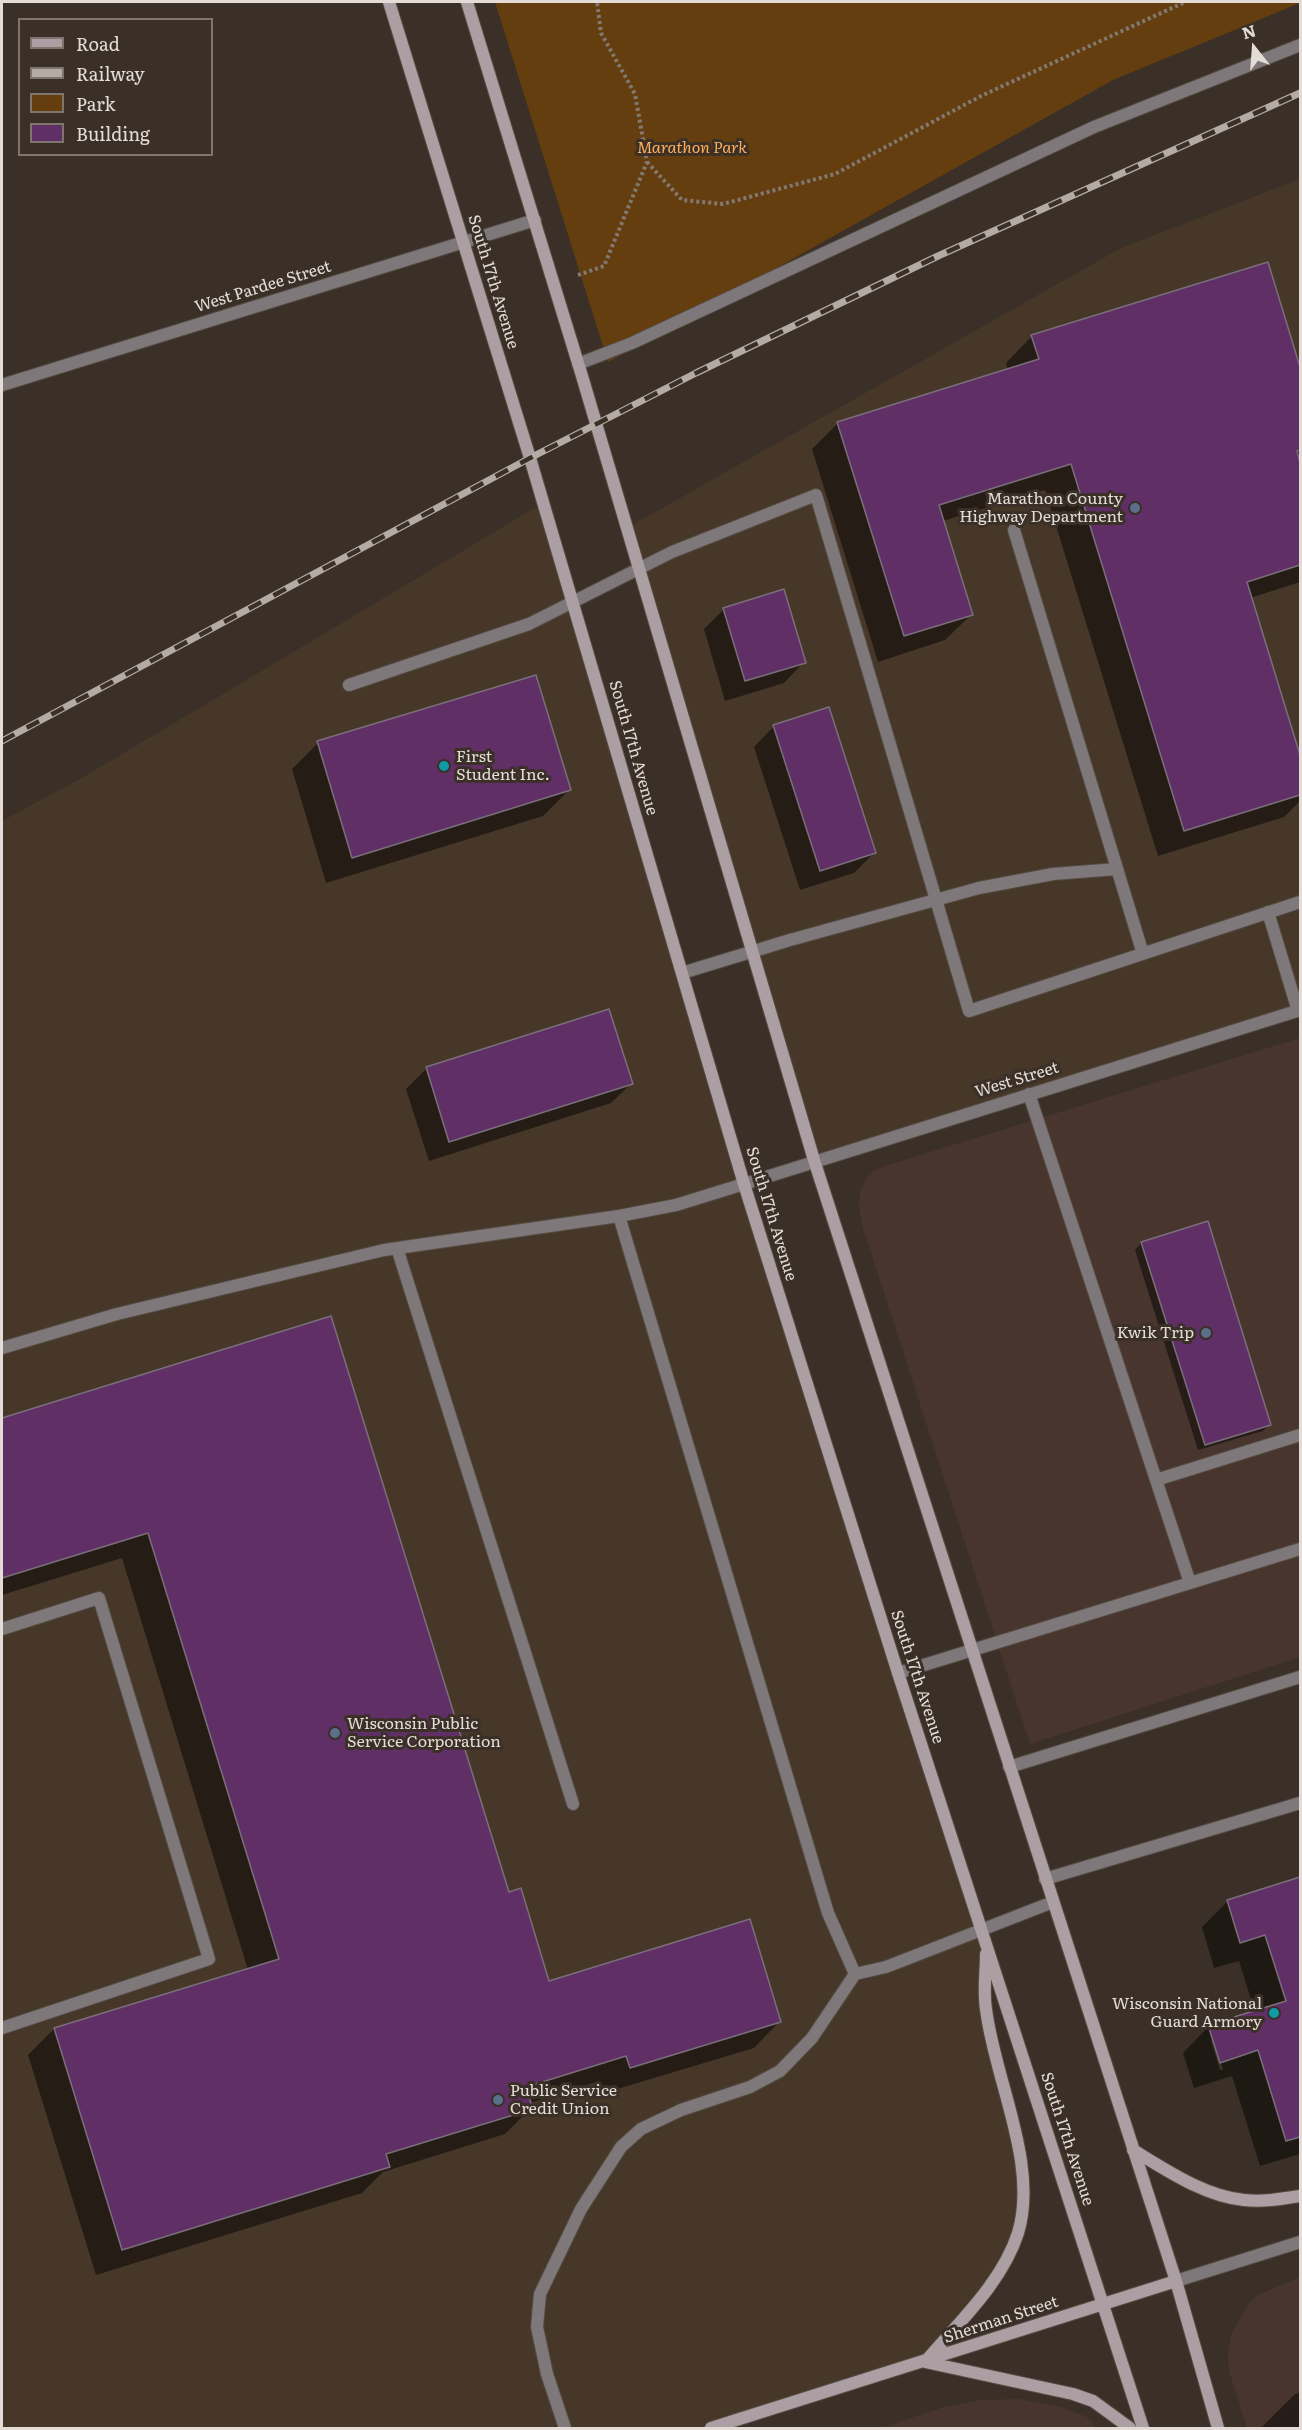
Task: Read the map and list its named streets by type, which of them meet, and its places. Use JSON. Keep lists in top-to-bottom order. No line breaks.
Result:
{"streets":{"main road":["South 17th Avenue","Sherman Street"],"street":["West Pardee Street","West Street"]},"crossings":[["South 17th Avenue","West Pardee Street"],["South 17th Avenue","West Street"],["South 17th Avenue","Sherman Street"]],"parks":["Marathon Park"],"places":["Marathon County Highway Department","First Student Inc.","Kwik Trip","Wisconsin Public Service Corporation","Wisconsin National Guard Armory","Public Service Credit Union"],"legend":["Road","Railway","Park","Building"],"north":"top"}
